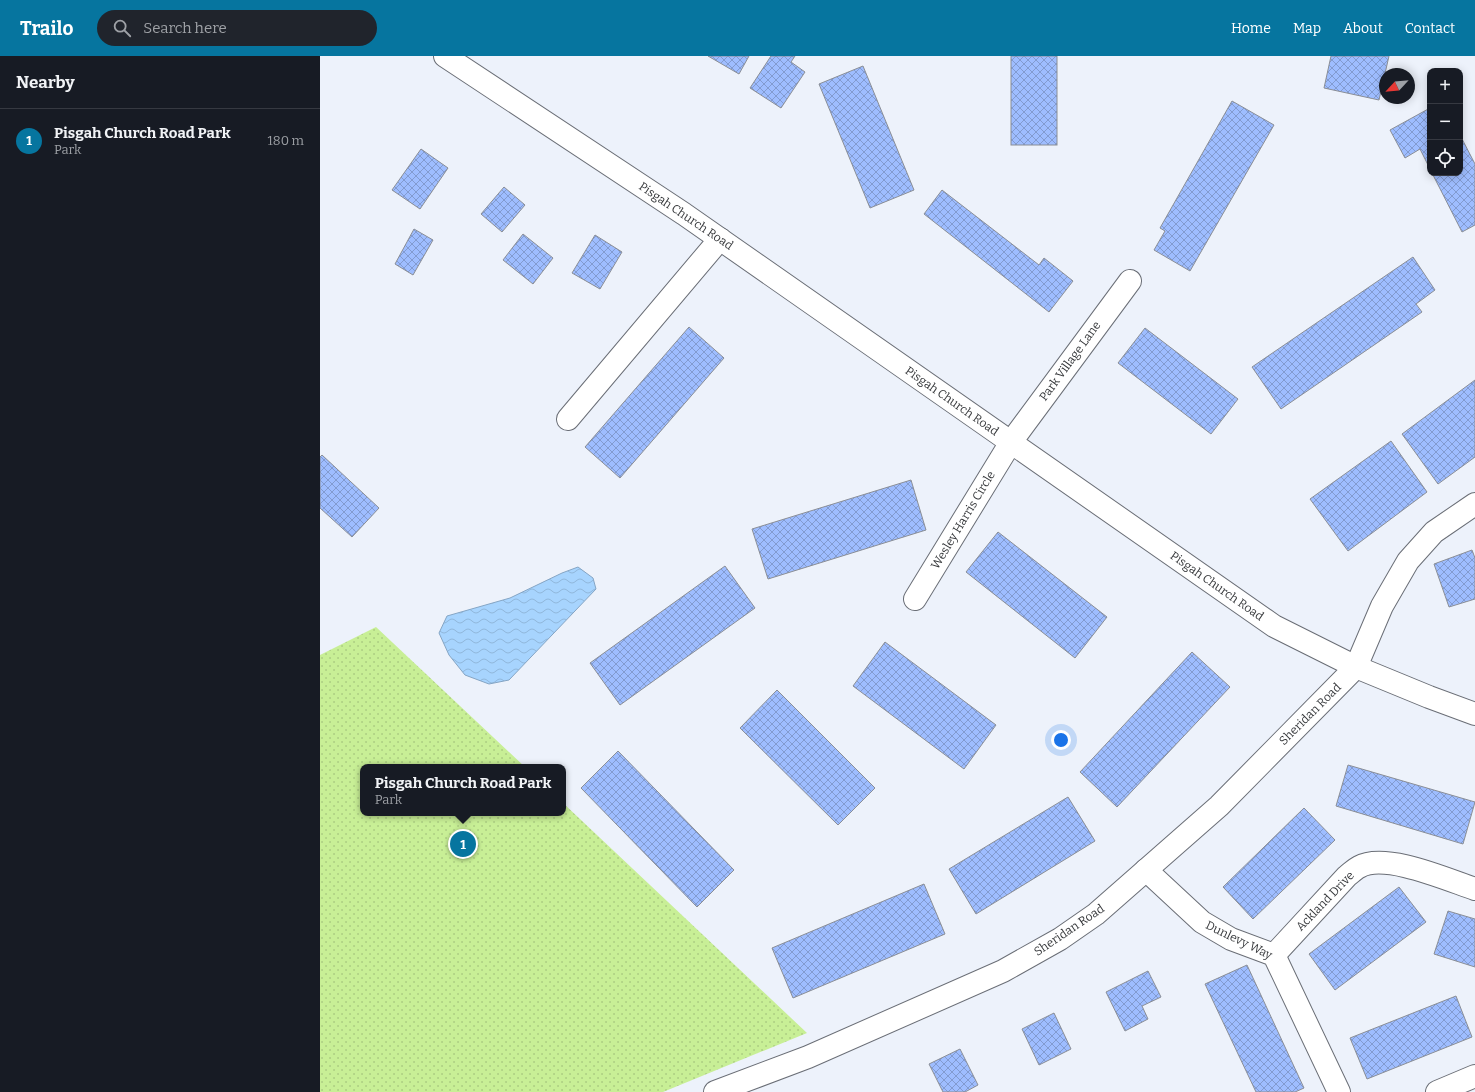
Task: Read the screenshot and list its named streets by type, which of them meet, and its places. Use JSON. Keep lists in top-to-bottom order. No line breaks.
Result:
{"streets":{"main road":["Pisgah Church Road","Park Village Lane","Wesley Harris Circle","Sheridan Road","Ackland Drive","Dunlevy Way"]},"crossings":[["Pisgah Church Road","Park Village Lane"],["Pisgah Church Road","Wesley Harris Circle"],["Pisgah Church Road","Sheridan Road"],["Park Village Lane","Wesley Harris Circle"],["Sheridan Road","Dunlevy Way"],["Ackland Drive","Dunlevy Way"]],"north":"bottom left","page":{"header":"Trailo","search":"Search here","nav":["Home","Map","About","Contact"],"heading":"Nearby","map_buttons":["+","−"],"list":[{"mark":"1","name":"Pisgah Church Road Park","note":"Park","value":"180 m"}],"popup":["Pisgah Church Road Park","Park"],"pins":"1"}}
